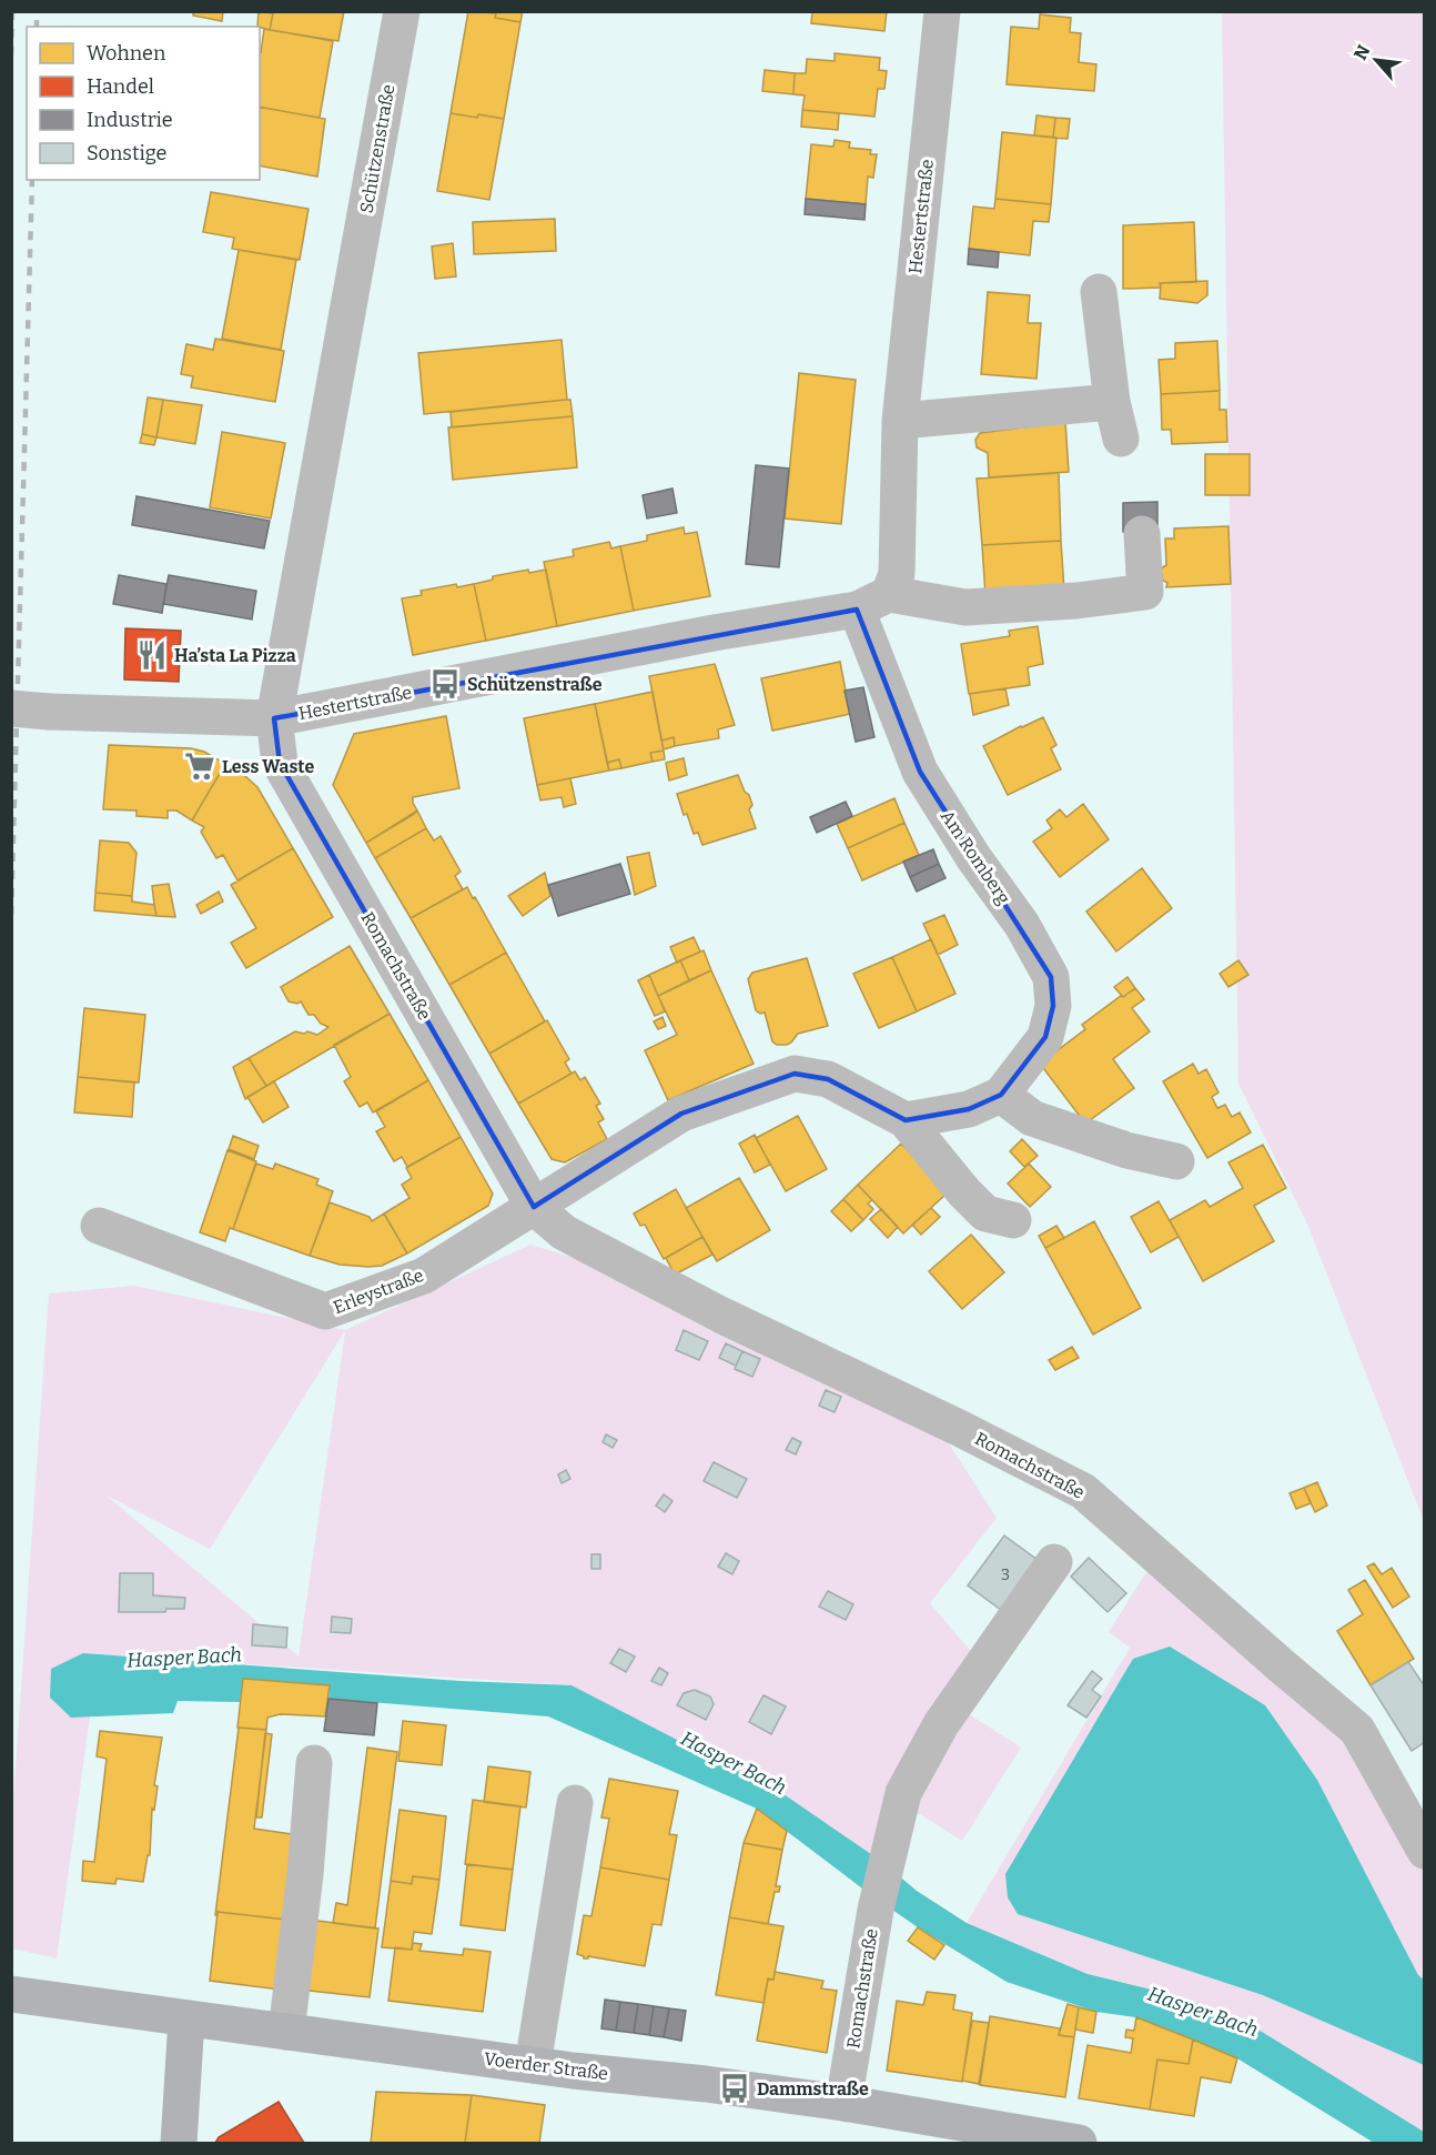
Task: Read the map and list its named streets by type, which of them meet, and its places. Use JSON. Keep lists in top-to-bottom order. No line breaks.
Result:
{"streets":{"main road":["Voerder Straße"],"street":["Schützenstraße","Hestertstraße","Am Romberg","Romachstraße","Erleystraße"]},"crossings":[["Schützenstraße","Hestertstraße"],["Schützenstraße","Romachstraße"],["Hestertstraße","Am Romberg"],["Hestertstraße","Romachstraße"],["Romachstraße","Erleystraße"],["Romachstraße","Voerder Straße"]],"water":["Hasper Bach"],"places":{"restaurant":["Ha’sta La Pizza"],"bus stop":["Schützenstraße","Dammstraße"],"supermarket":["Less Waste"]},"house_numbers":["3"],"legend":["Wohnen","Handel","Industrie","Sonstige"],"north":"top left"}
